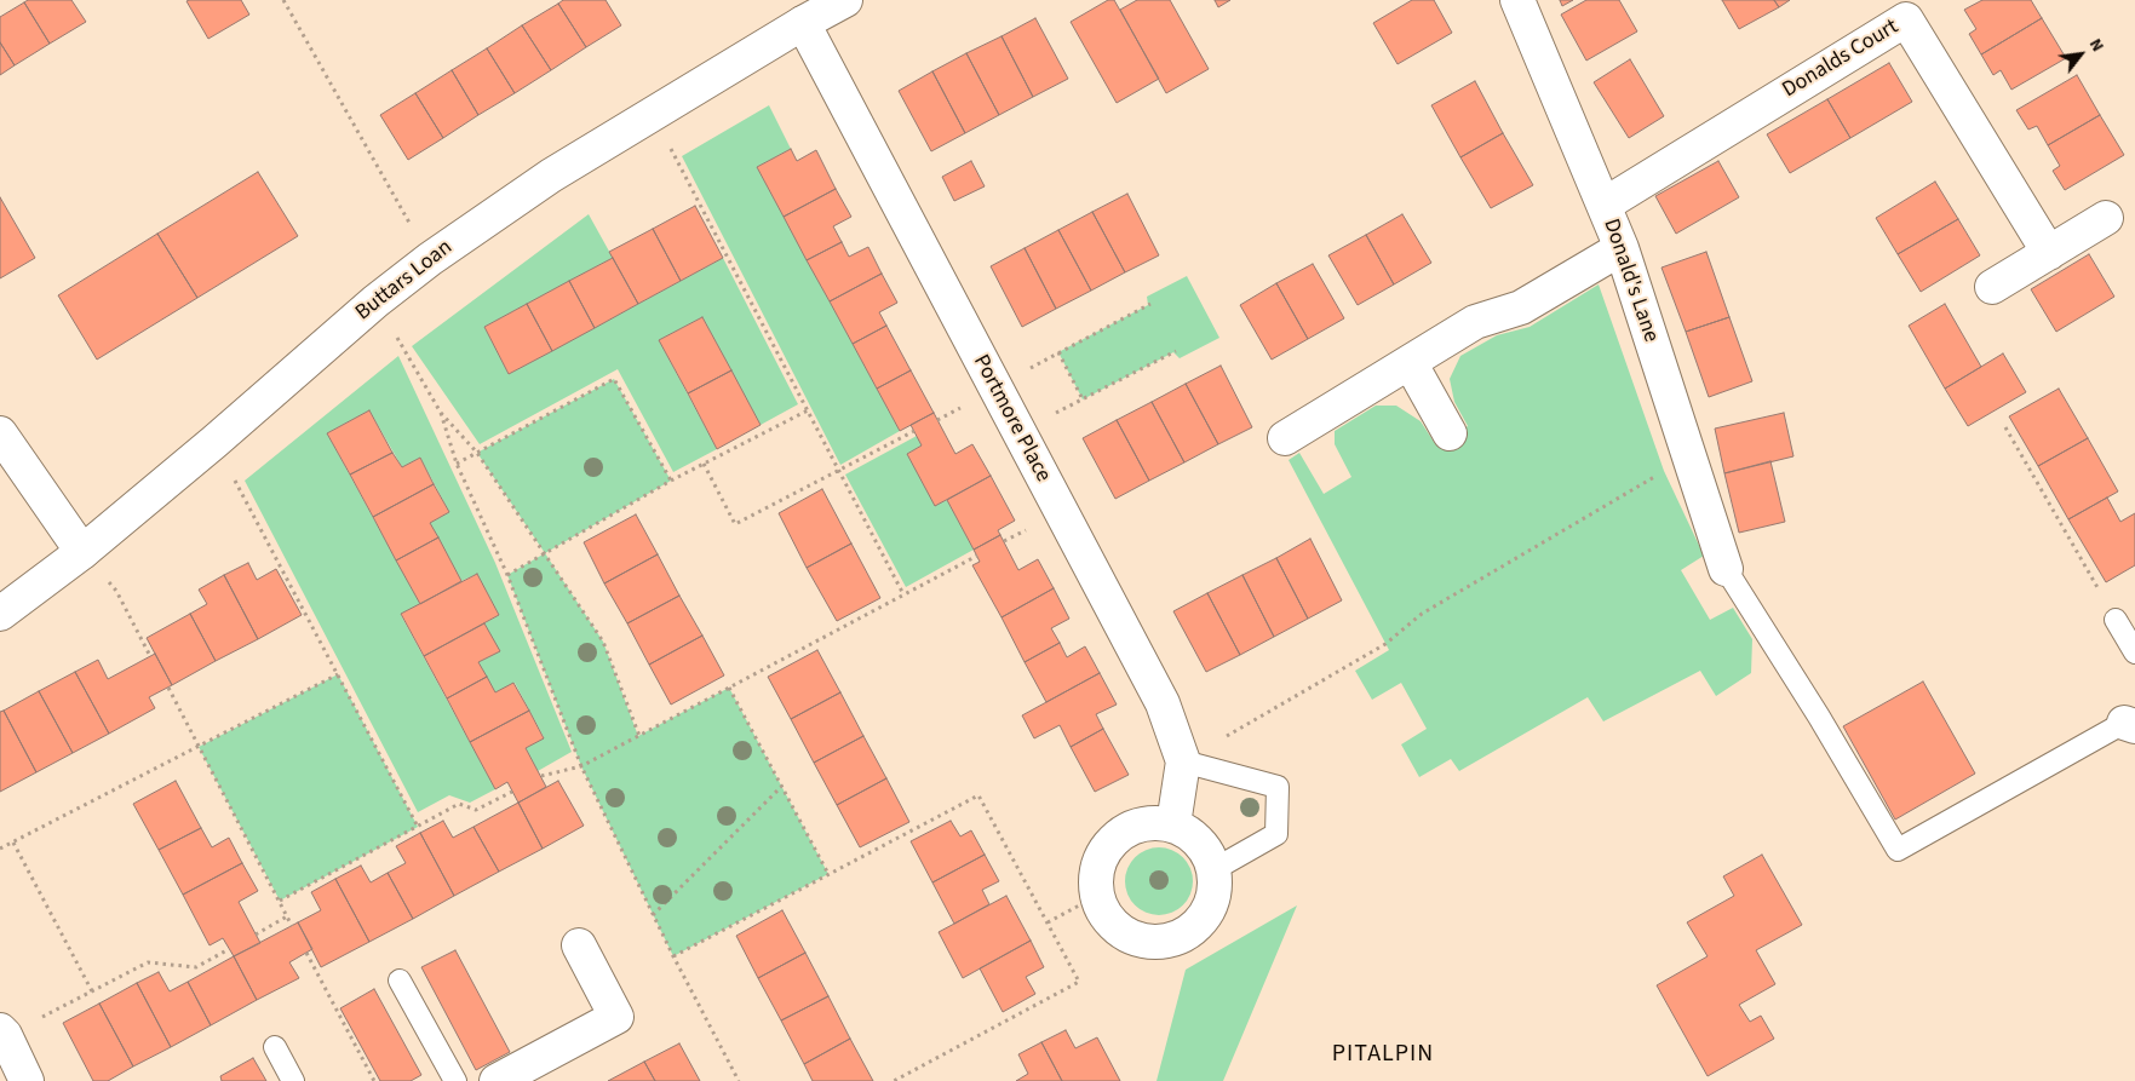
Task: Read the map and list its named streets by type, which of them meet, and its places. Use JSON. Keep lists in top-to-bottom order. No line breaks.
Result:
{"streets":{"street":["Donalds Court","Buttars Loan","Donald's Lane","Portmore Place"]},"crossings":[["Donalds Court","Donald's Lane"],["Buttars Loan","Portmore Place"]],"districts":["PITALPIN"],"north":"top right"}
